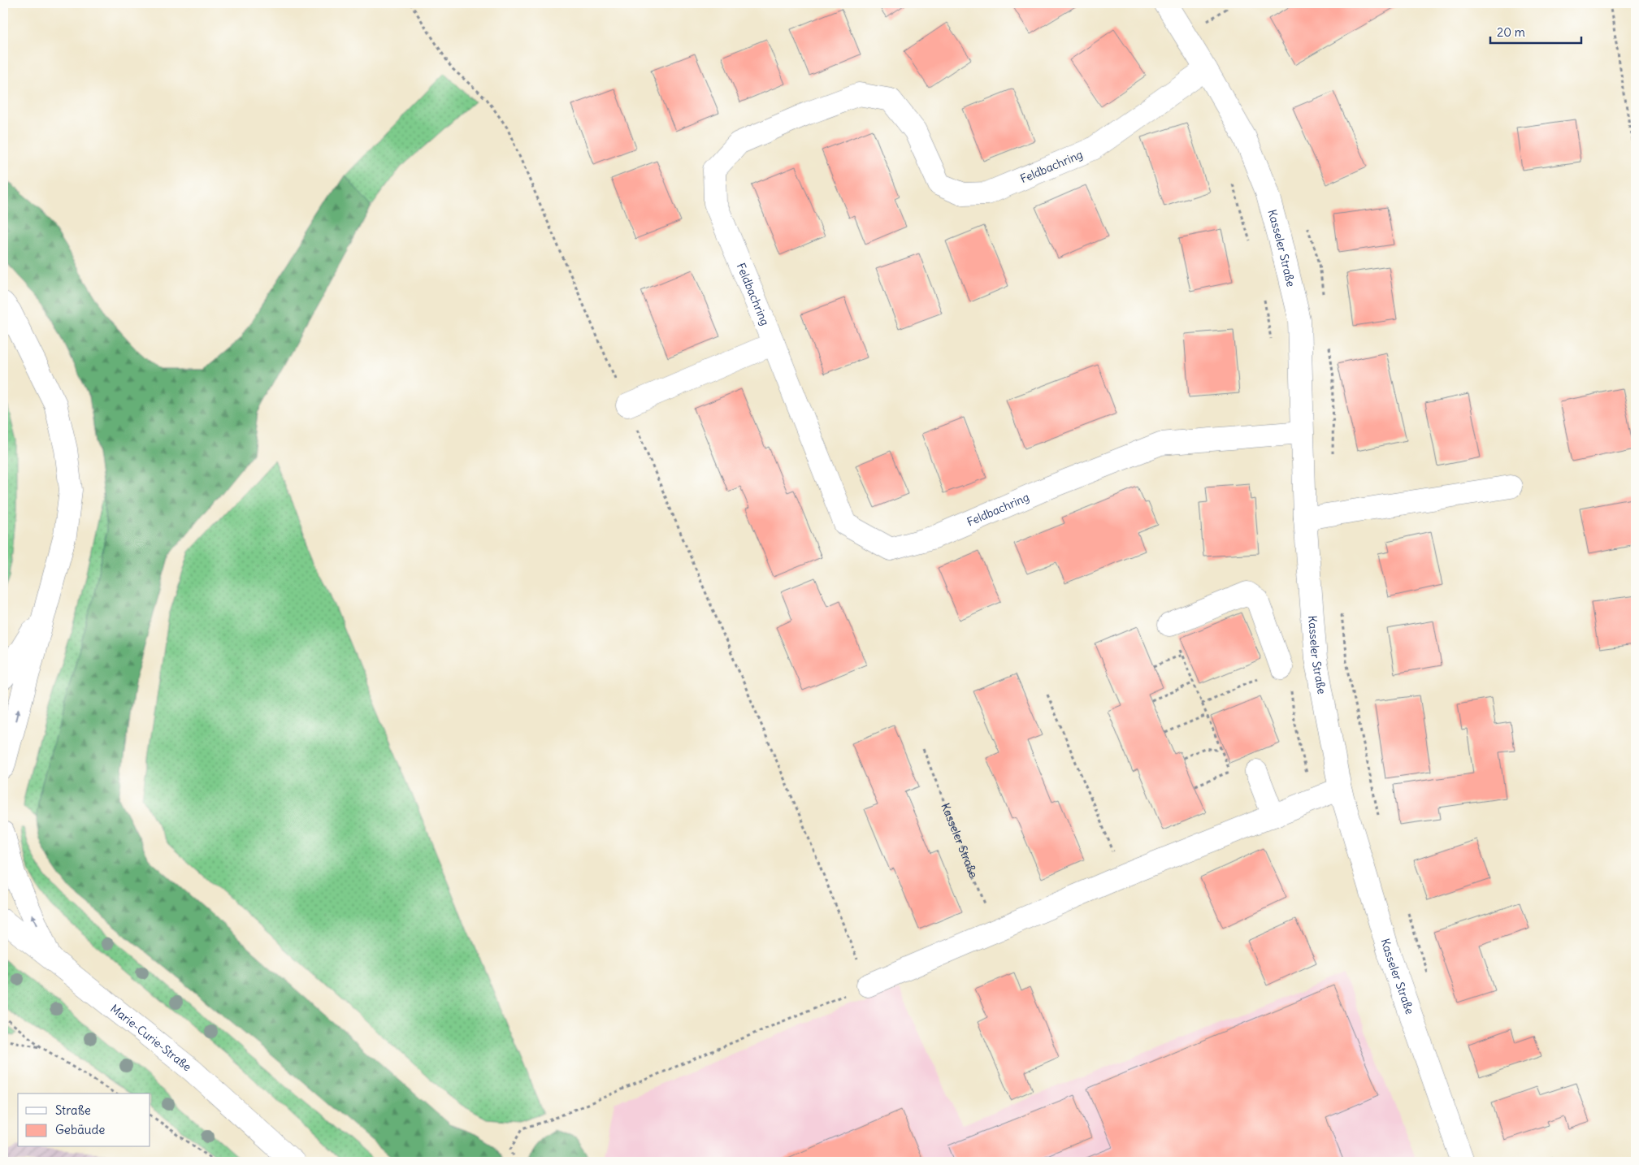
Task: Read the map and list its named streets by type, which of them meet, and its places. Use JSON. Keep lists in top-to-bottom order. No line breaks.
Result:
{"streets":{"main road":["Feldbachring","Kasseler Straße","Marie-Curie-Straße"]},"crossings":[["Feldbachring","Kasseler Straße"]],"legend":["Straße","Gebäude"],"scale_bar":"20 m"}
